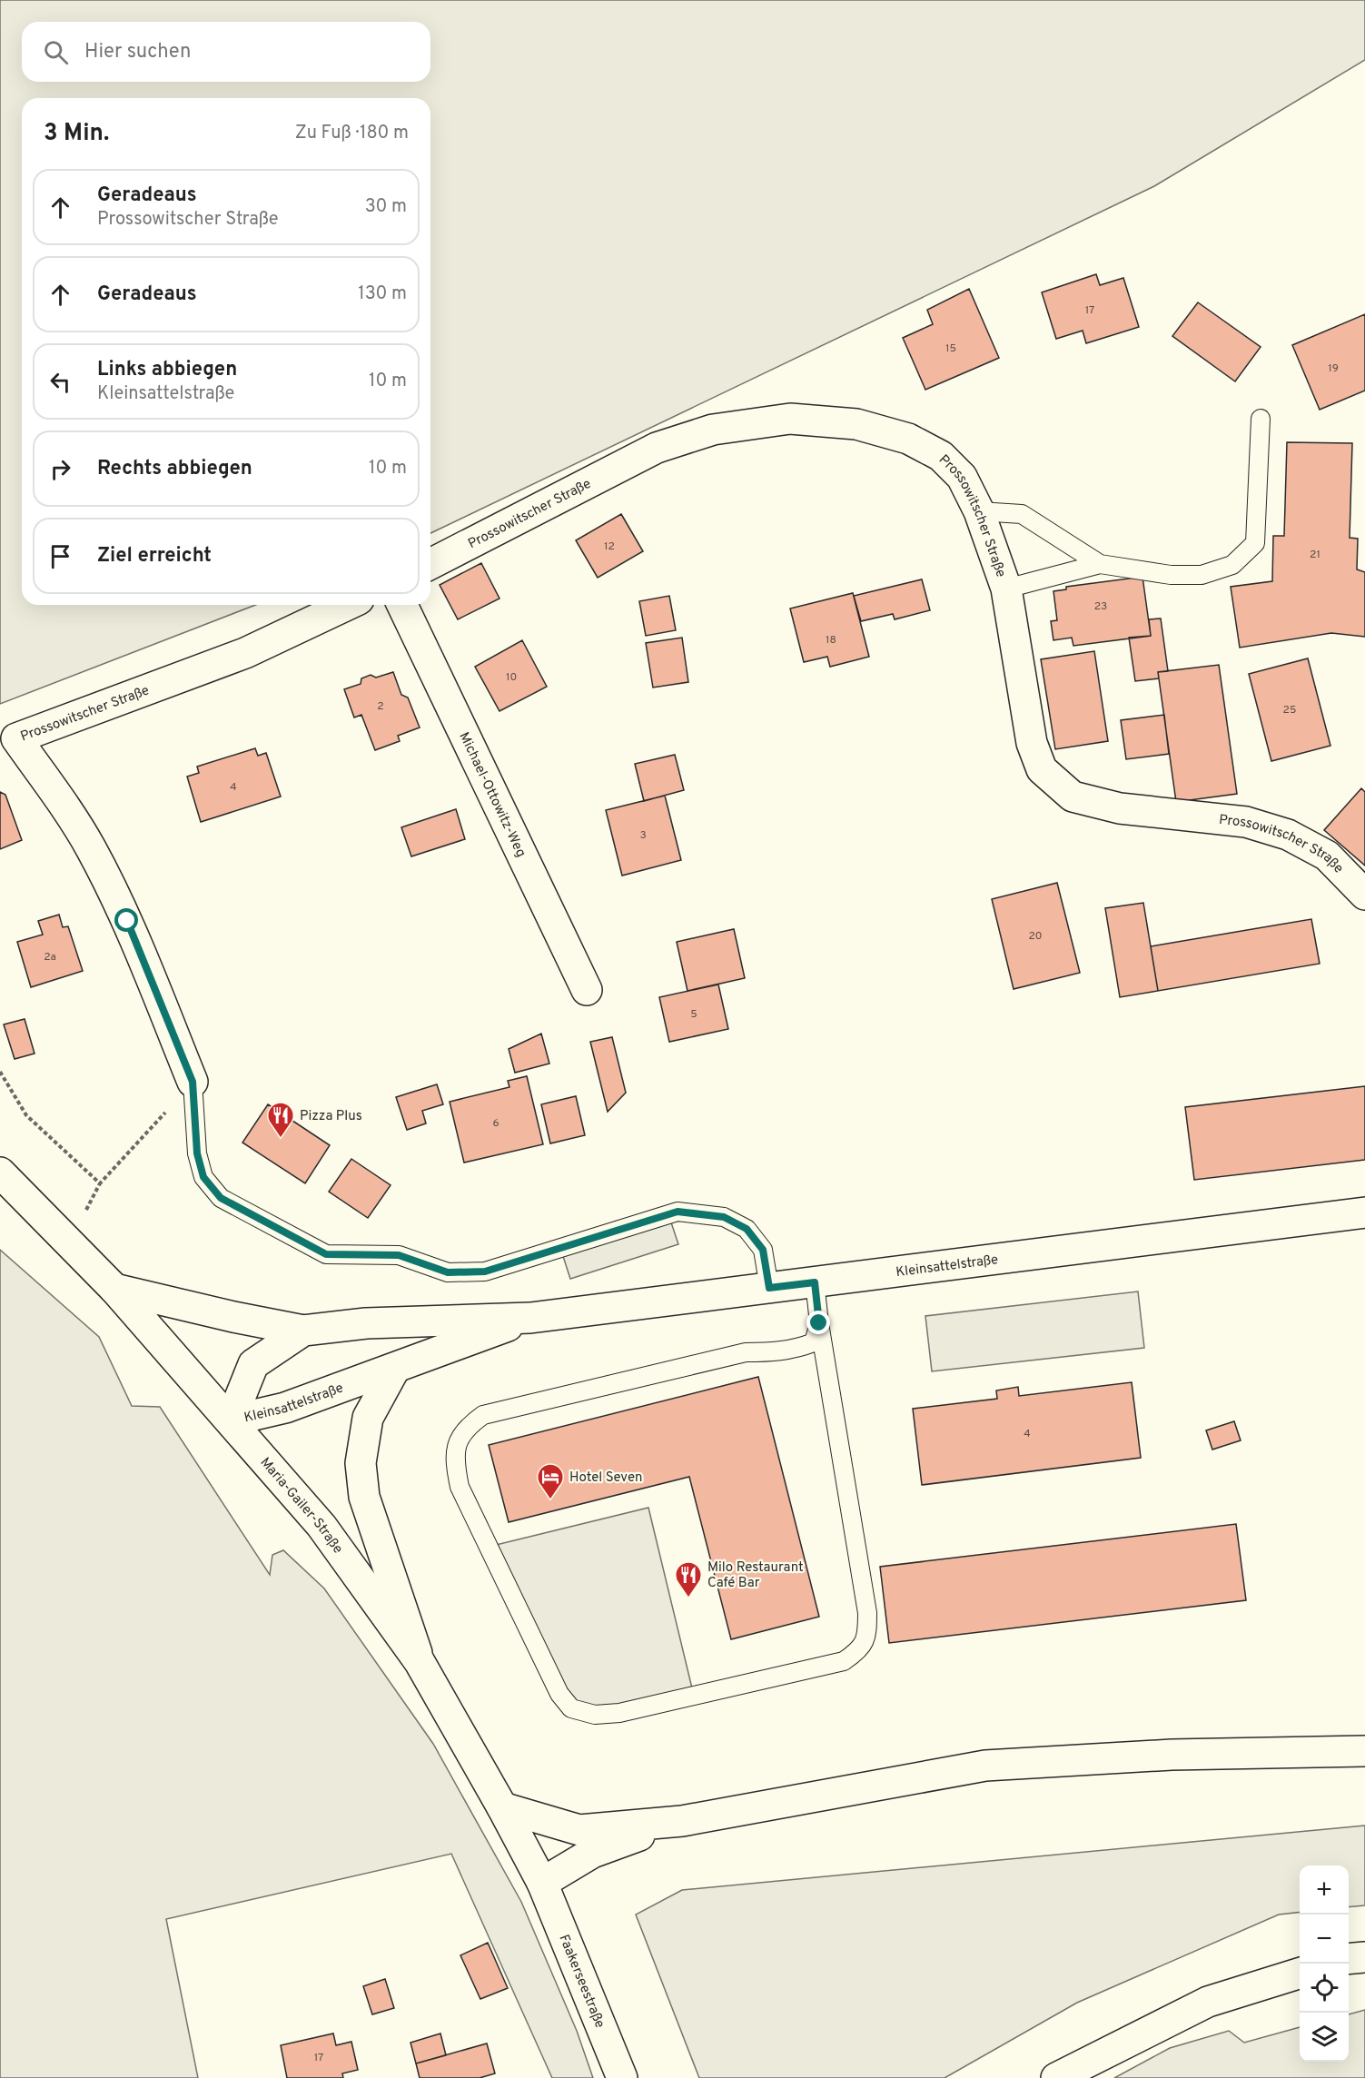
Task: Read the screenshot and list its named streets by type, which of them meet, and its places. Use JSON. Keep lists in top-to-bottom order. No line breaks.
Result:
{"streets":{"main road":["Prossowitscher Straße","Michael-Ottowitz-Weg","Kleinsattelstraße","Maria-Gailer-Straße","Faakerseestraße"]},"crossings":[["Kleinsattelstraße","Maria-Gailer-Straße"],["Maria-Gailer-Straße","Faakerseestraße"]],"places":{"restaurant":["Pizza Plus","Milo Restaurant Café Bar"],"hotel":["Hotel Seven"]},"house_numbers":["17","15","19","12","21","23","18","10","2","25","4","3","20","2a","5","6","4","17"],"page":{"search":"Hier suchen","heading":["3 Min.","Zu Fuß · 180 m"],"list":[["Geradeaus","Prossowitscher Straße","30 m"],["Geradeaus","130 m"],["Links abbiegen","Kleinsattelstraße","10 m"],["Rechts abbiegen","10 m"],"Ziel erreicht"],"map_buttons":["+","−"]}}
